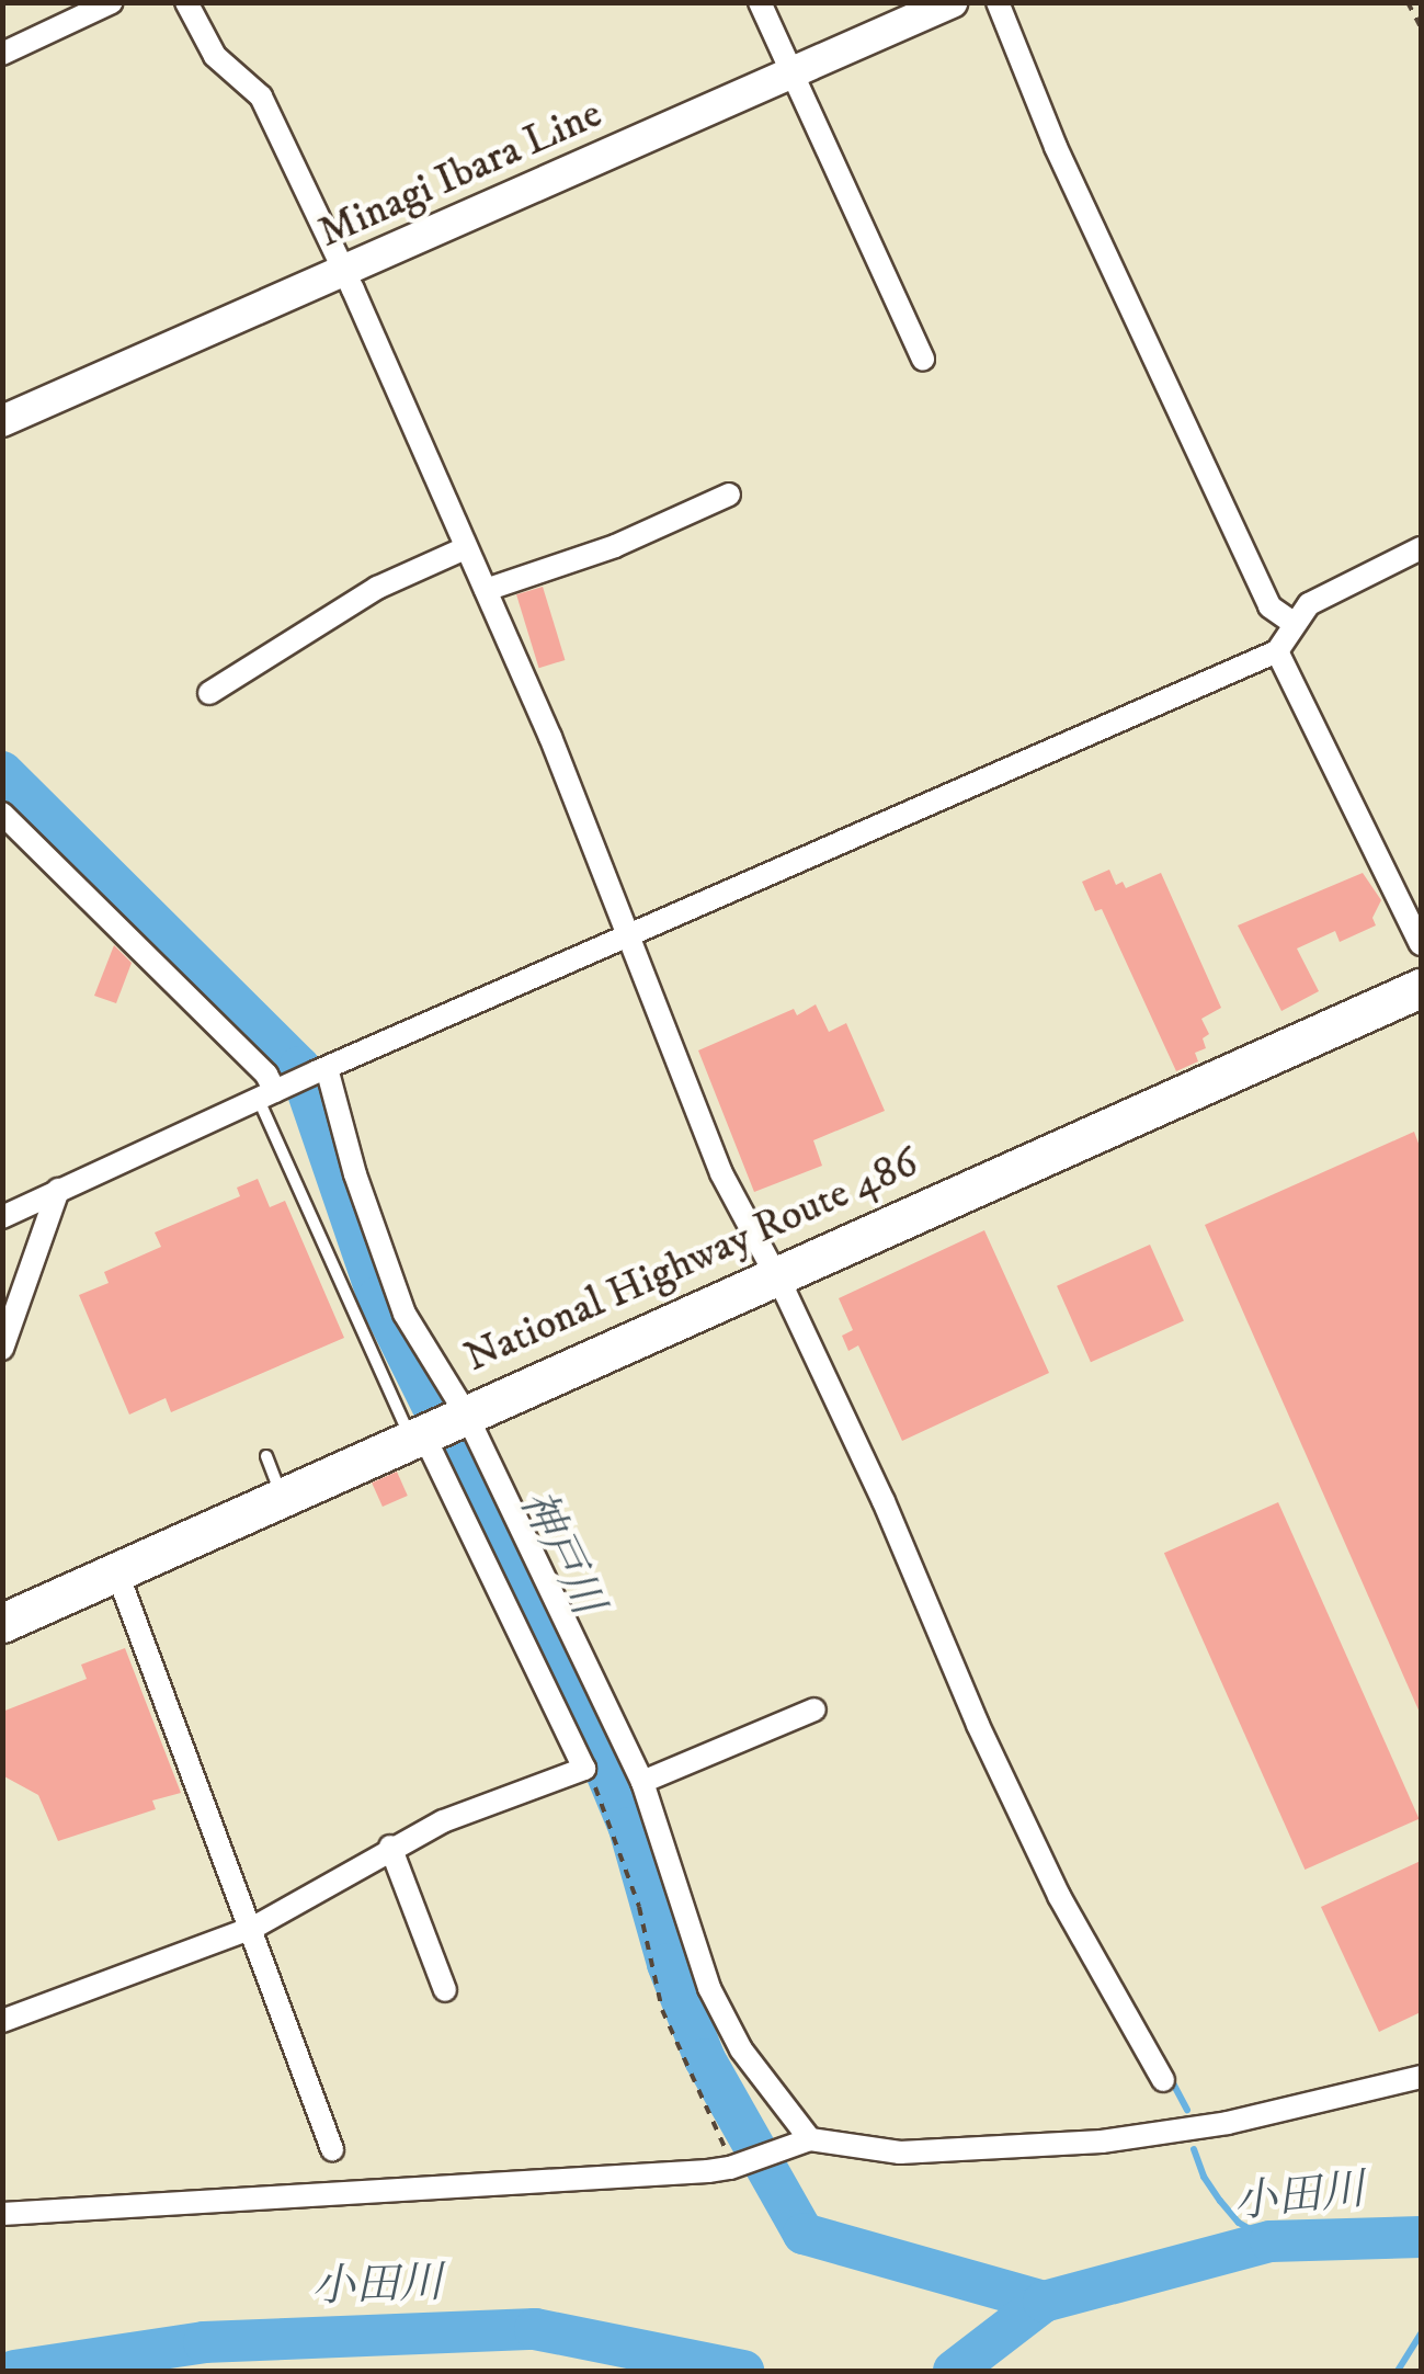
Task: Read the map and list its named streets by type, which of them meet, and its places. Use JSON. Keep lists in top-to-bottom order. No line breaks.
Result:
{"streets":{"highway":["National Highway Route 486"],"main road":["Minagi Ibara Line"]},"water":["神戸川","小田川"]}
